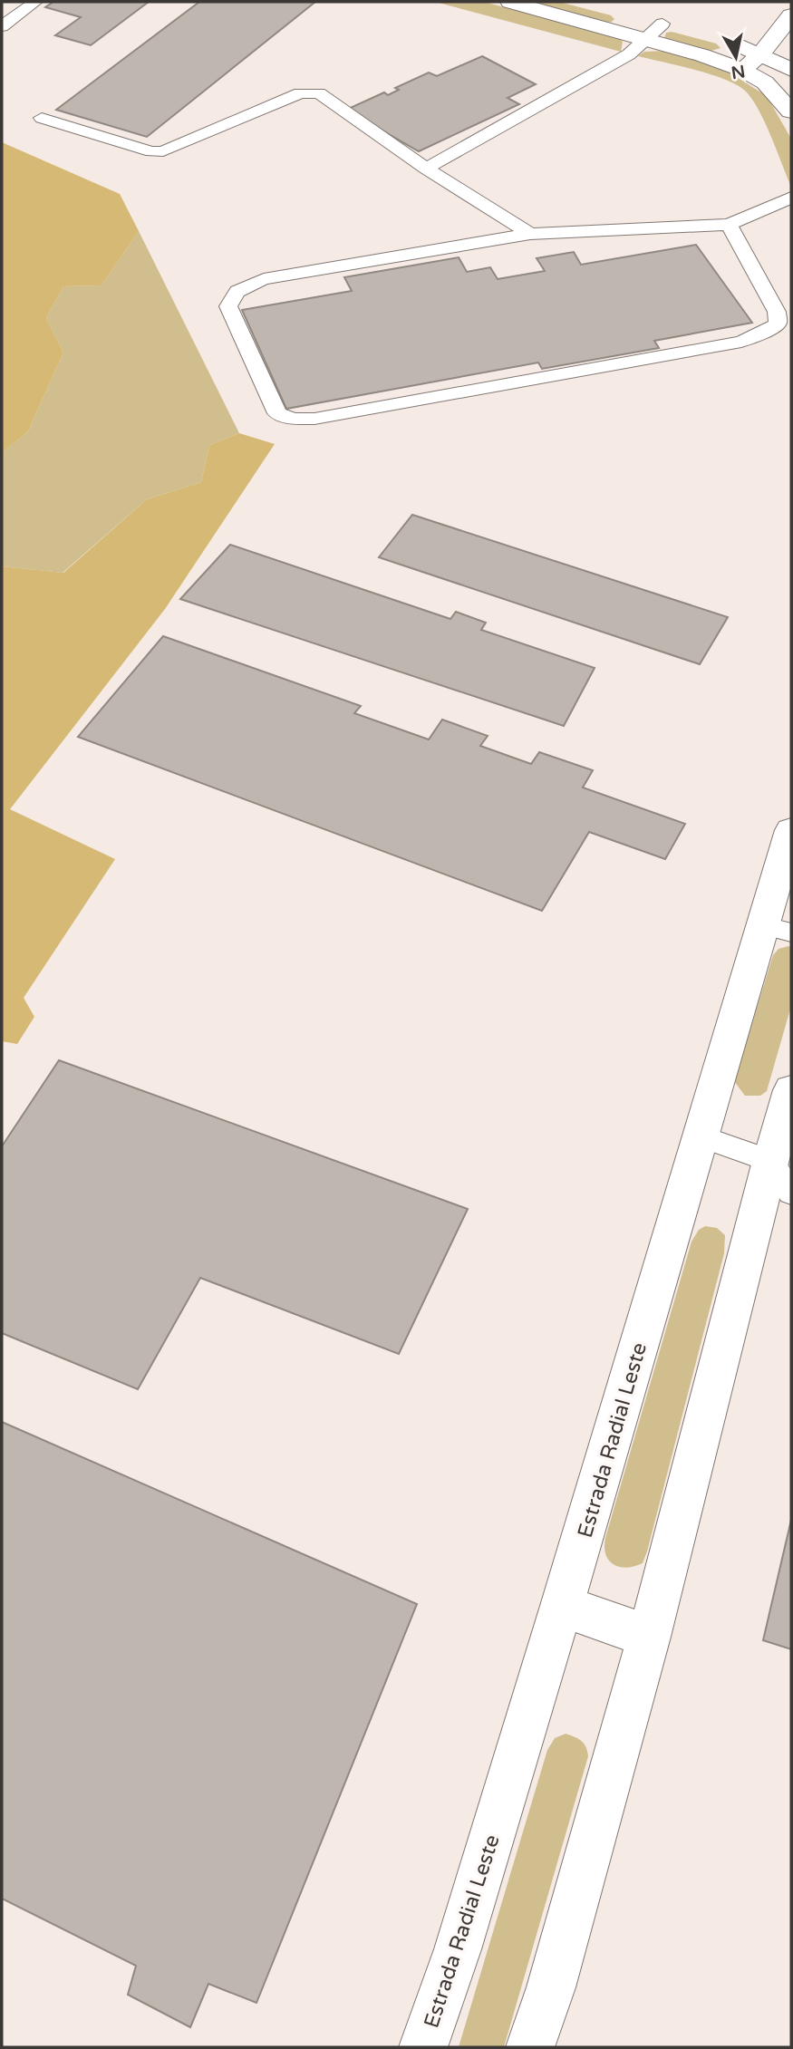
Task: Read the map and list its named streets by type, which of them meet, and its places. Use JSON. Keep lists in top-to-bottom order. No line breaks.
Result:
{"streets":{"street":["Estrada Radial Leste"]},"north":"bottom"}
